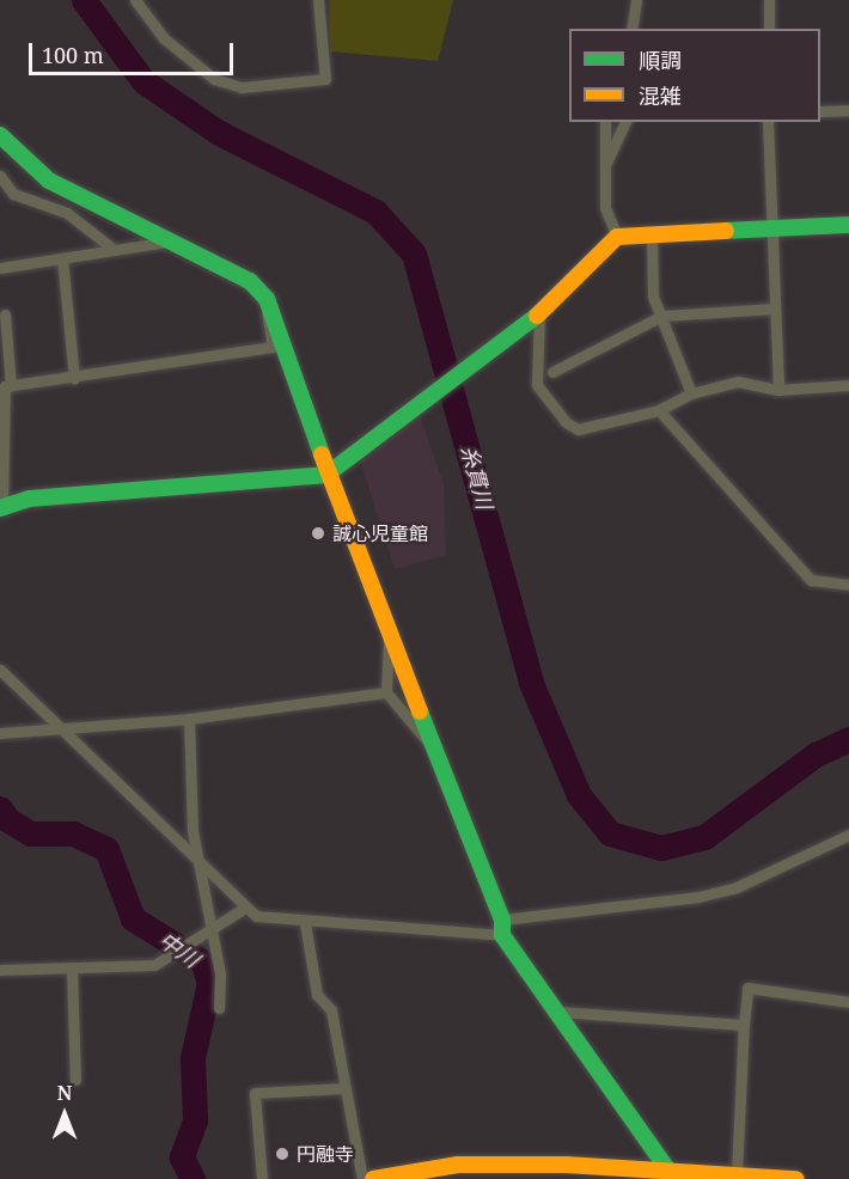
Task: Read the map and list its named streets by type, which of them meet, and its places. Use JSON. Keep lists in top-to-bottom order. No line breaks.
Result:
{"water":["糸貫川","中川"],"places":["誠心児童館","円融寺"],"legend":["順調","混雑"],"scale_bar":"100 m","north":"top"}
